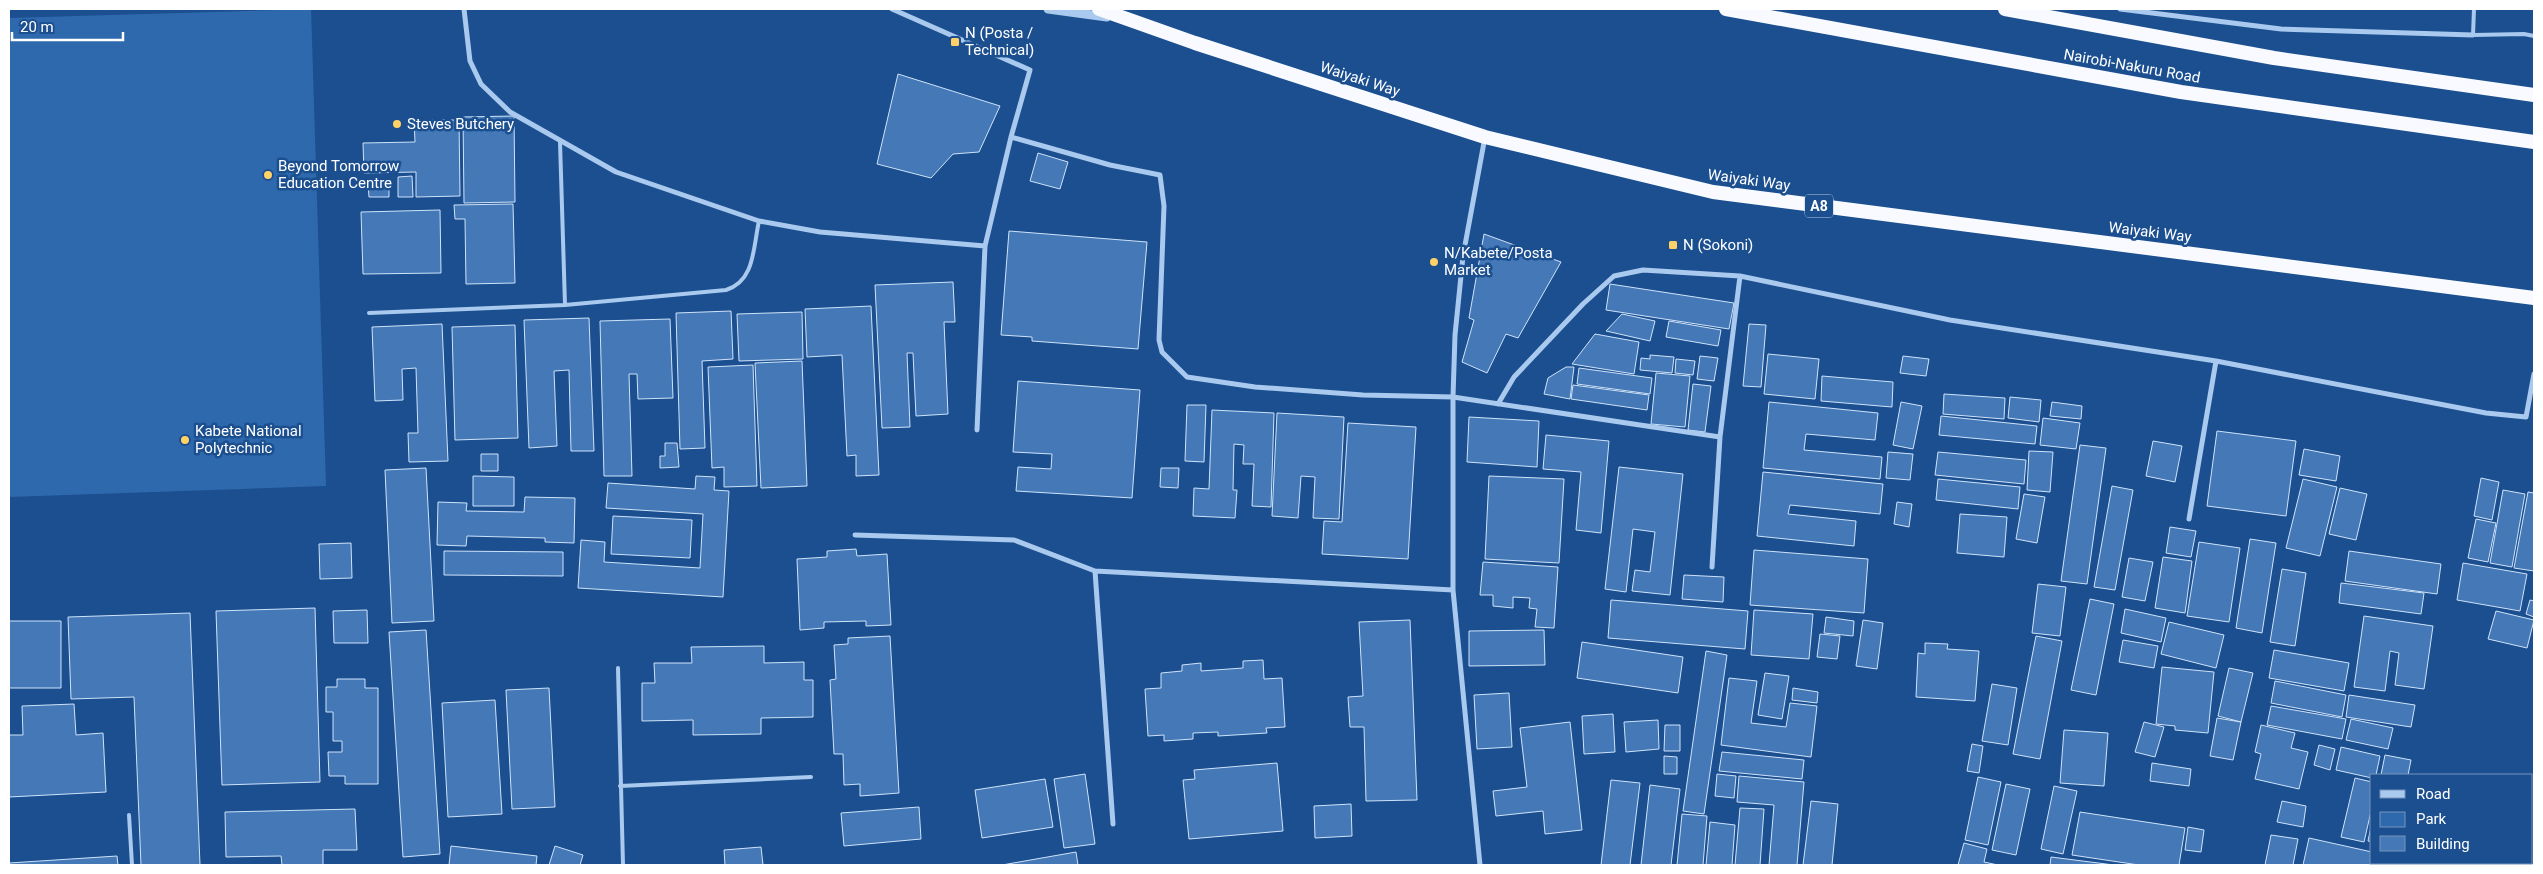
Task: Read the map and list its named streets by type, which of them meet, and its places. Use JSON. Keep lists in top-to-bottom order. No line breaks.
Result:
{"streets":{"highway":["Nairobi-Nakuru Road","Waiyaki Way","A8"]},"places":{"transit":["N (Posta / Technical)","N (Sokoni)"],"other":["Steves Butchery","Beyond Tomorrow Education Centre","N/Kabete/Posta Market","Kabete National Polytechnic"]},"legend":["Road","Park","Building"],"scale_bar":"20 m"}
